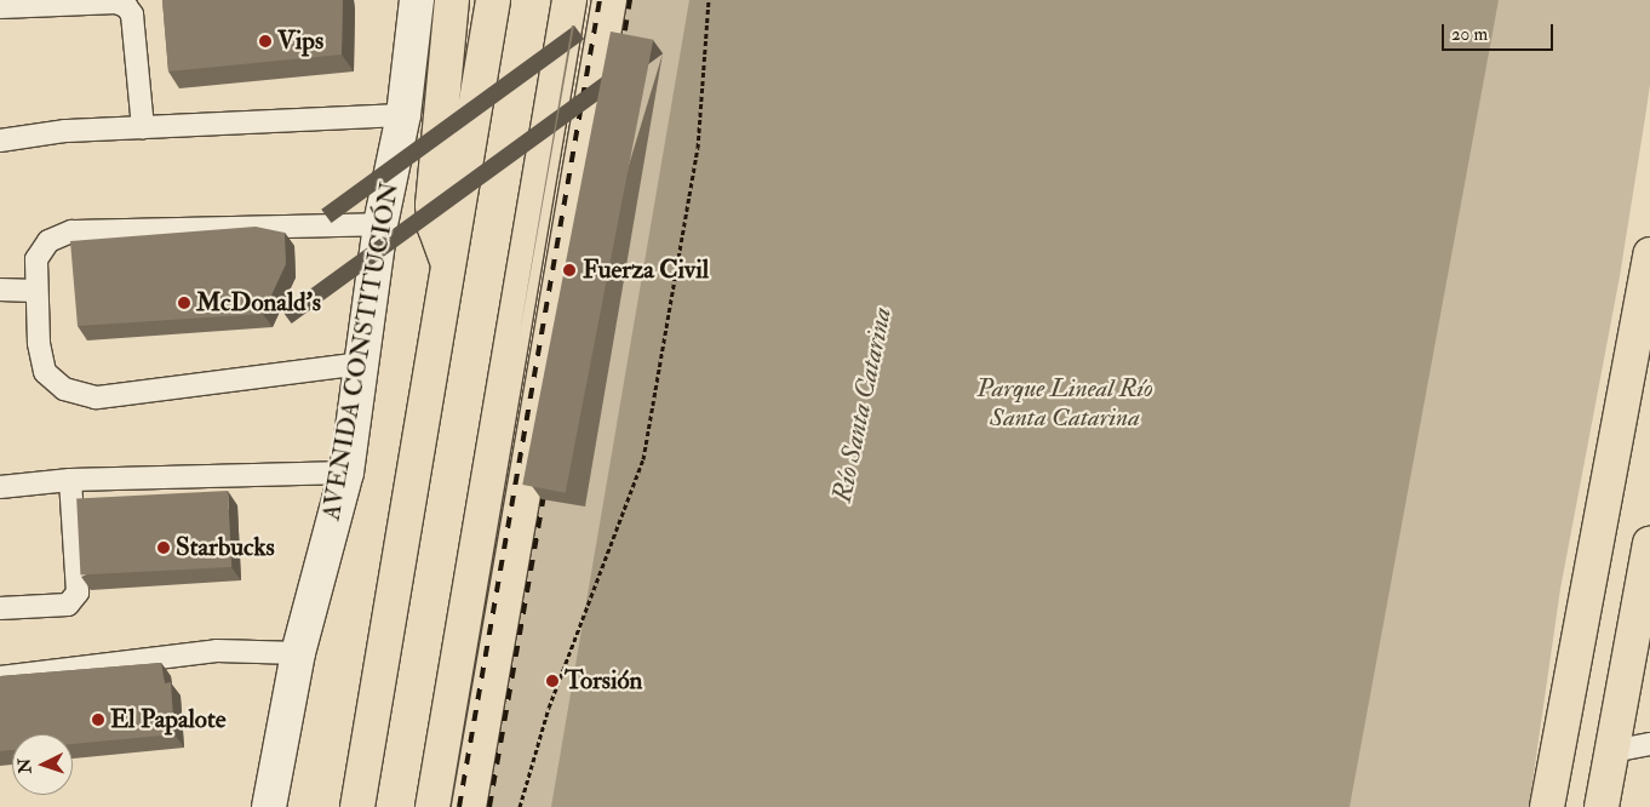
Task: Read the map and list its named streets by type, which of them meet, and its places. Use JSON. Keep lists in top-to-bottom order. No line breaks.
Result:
{"streets":{"street":["AVENIDA CONSTITUCIÓN"]},"water":["Río Santa Catarina"],"parks":["Parque Lineal Río Santa Catarina"],"places":["Vips","Fuerza Civil","McDonald's","Starbucks","Torsión","El Papalote"],"scale_bar":"20 m","north":"left"}
